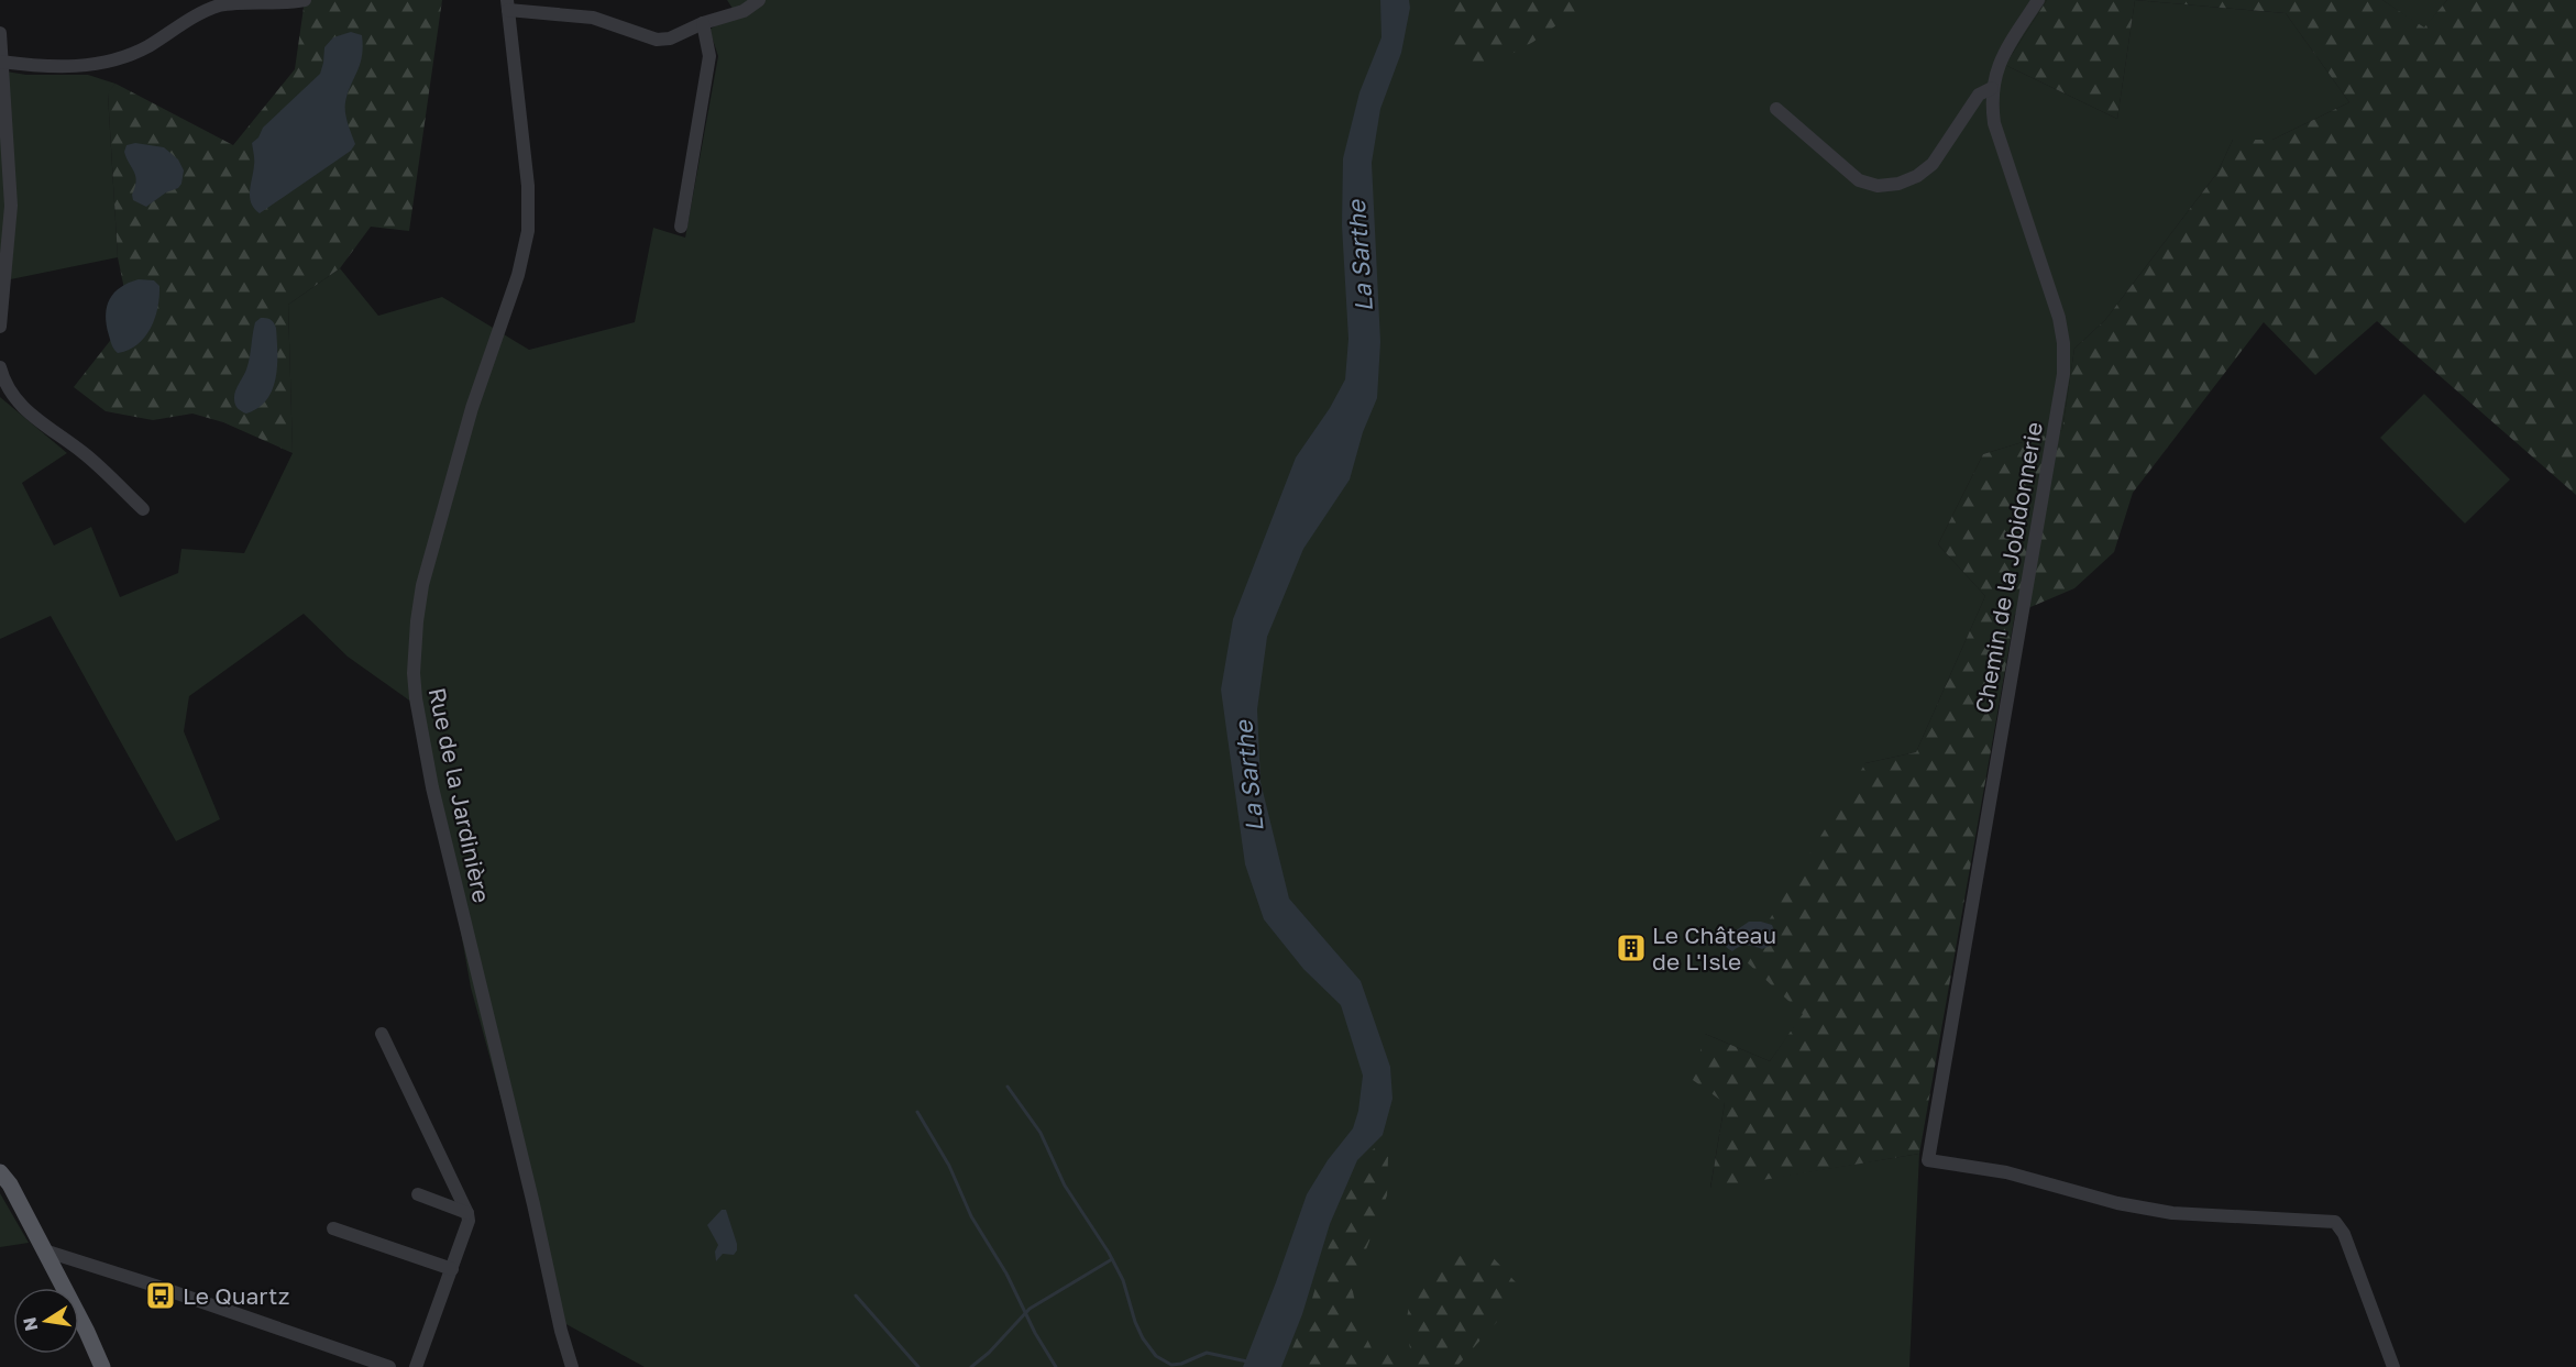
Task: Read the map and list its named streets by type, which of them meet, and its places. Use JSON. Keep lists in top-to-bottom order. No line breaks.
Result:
{"streets":{"street":["Chemin de la Jobidonnerie","Rue de la Jardinière"]},"water":["La Sarthe"],"places":{"building":["Le Château de L'Isle"],"bus stop":["Le Quartz"]},"north":"left"}
